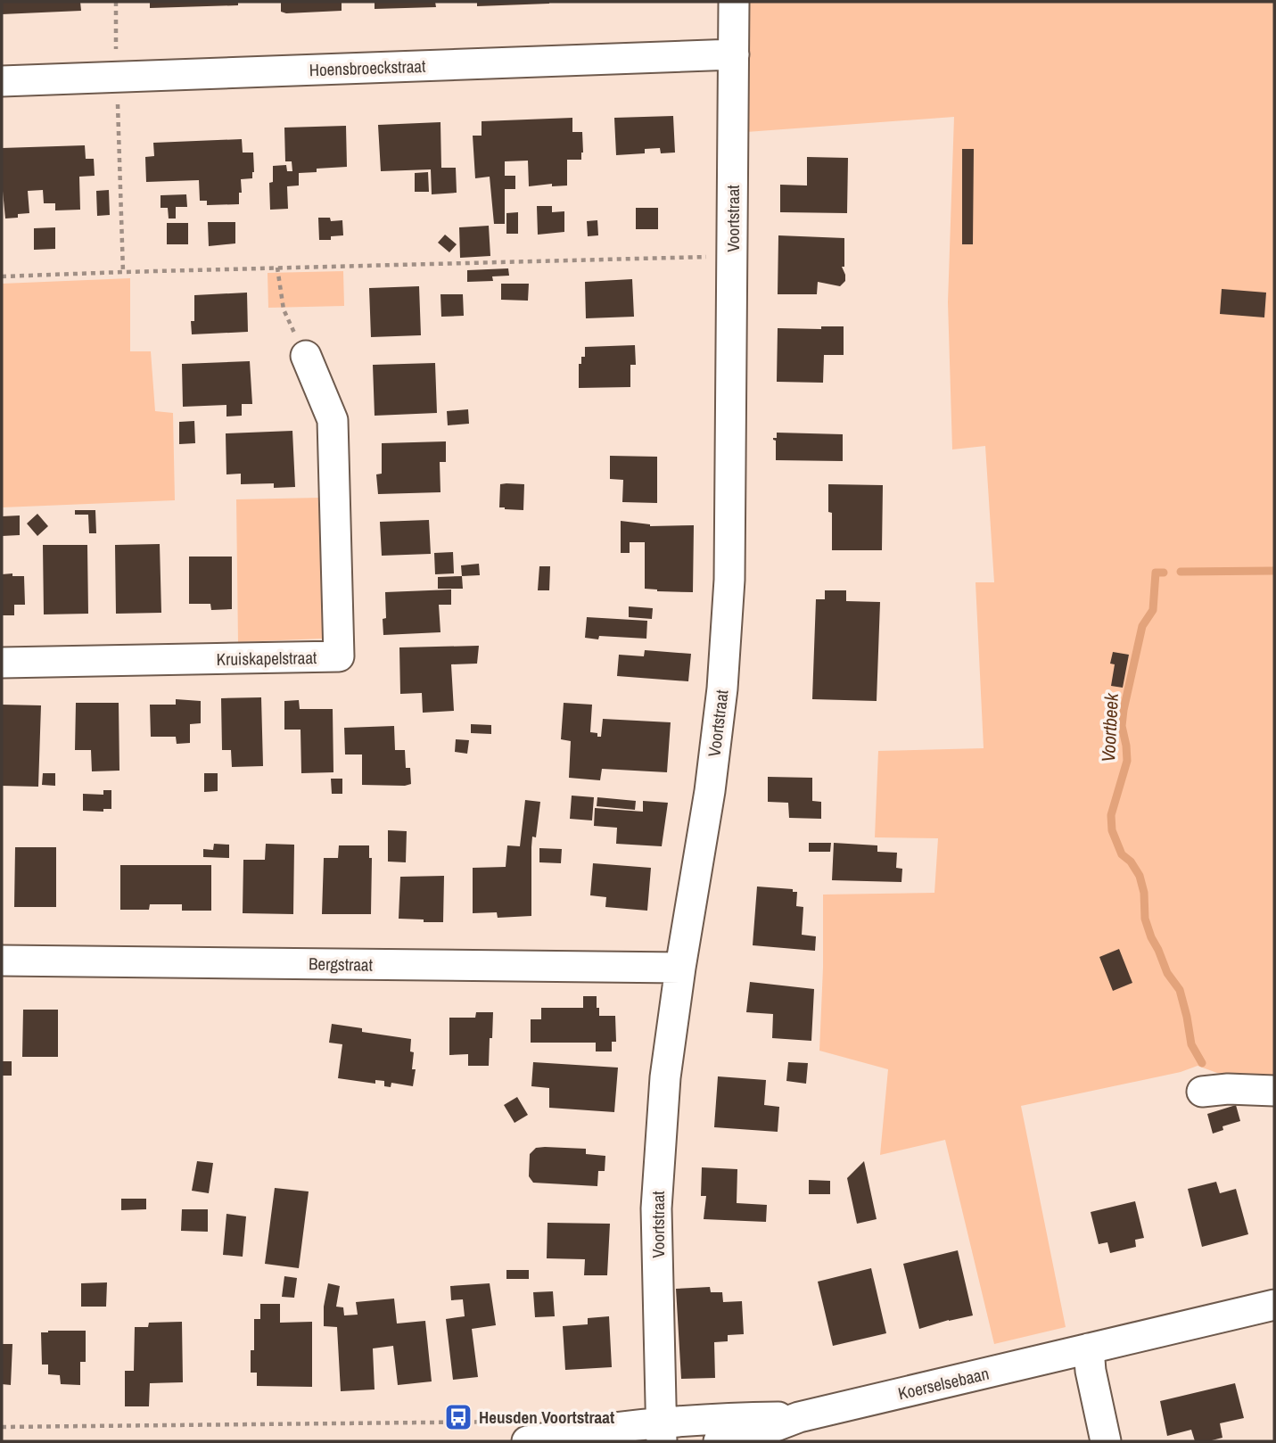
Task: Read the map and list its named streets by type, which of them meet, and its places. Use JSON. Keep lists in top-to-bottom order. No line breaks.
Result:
{"streets":{"street":["Hoensbroeckstraat","Voortstraat","Kruiskapelstraat","Bergstraat","Koerselsebaan"]},"crossings":[["Hoensbroeckstraat","Voortstraat"],["Voortstraat","Bergstraat"],["Voortstraat","Koerselsebaan"]],"water":["Voortbeek"],"places":{"bus stop":["Heusden Voortstraat"]}}
